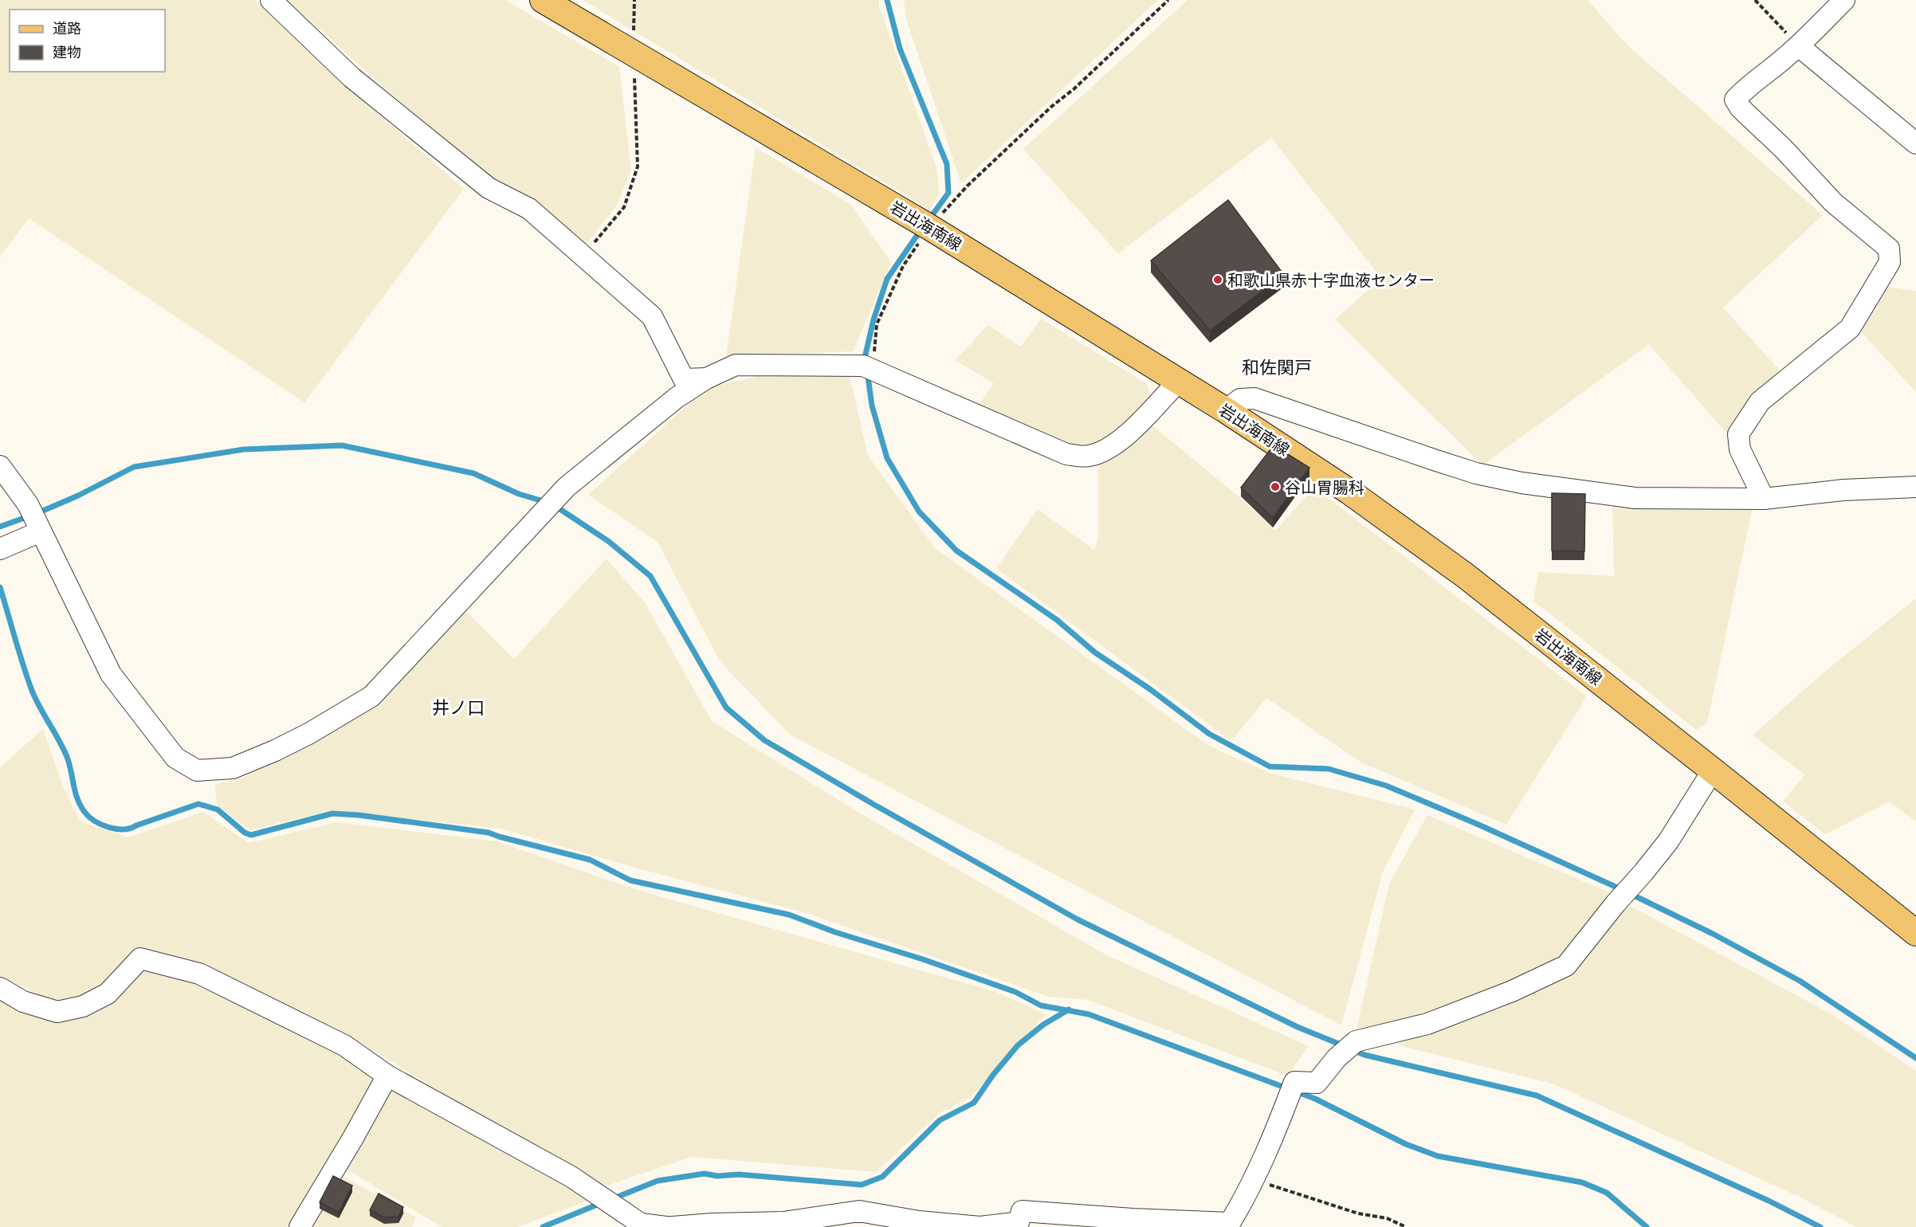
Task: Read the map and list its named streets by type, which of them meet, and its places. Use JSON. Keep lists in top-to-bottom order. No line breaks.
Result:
{"streets":{"main road":["岩出海南線"]},"districts":["和佐関戸","井ノ口"],"places":["和歌山県赤十字血液センター","谷山胃腸科"],"legend":["道路","建物"]}
